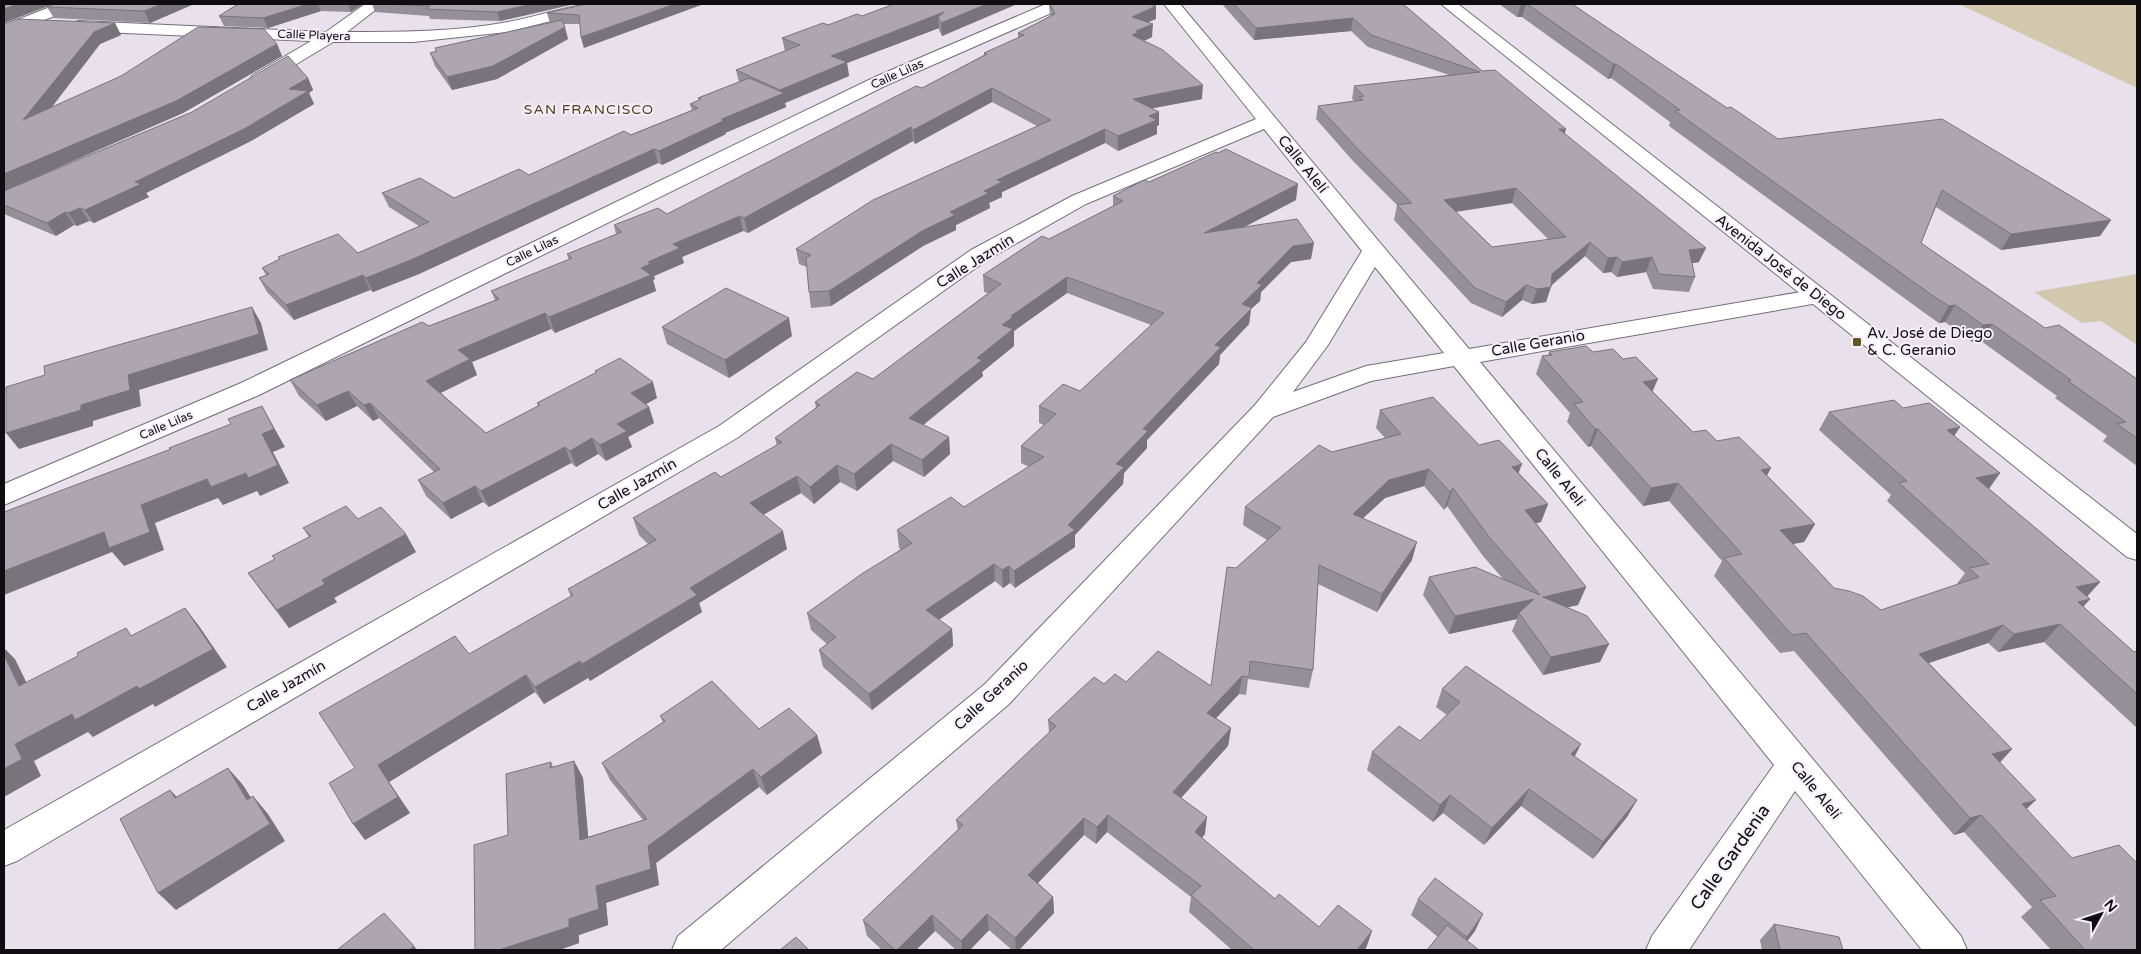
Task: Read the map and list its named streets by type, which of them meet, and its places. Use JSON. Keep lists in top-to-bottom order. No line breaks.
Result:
{"streets":{"street":["Calle Playera","Calle Lilas","Calle Alelí","Calle Jazmín","Avenida José de Diego","Calle Geranio","Calle Gardenia"]},"crossings":[["Calle Alelí","Calle Jazmín"],["Calle Alelí","Calle Geranio"],["Calle Alelí","Calle Gardenia"],["Avenida José de Diego","Calle Geranio"]],"districts":["SAN FRANCISCO"],"places":{"transit":["Av. José de Diego & C. Geranio"]},"north":"top right"}
